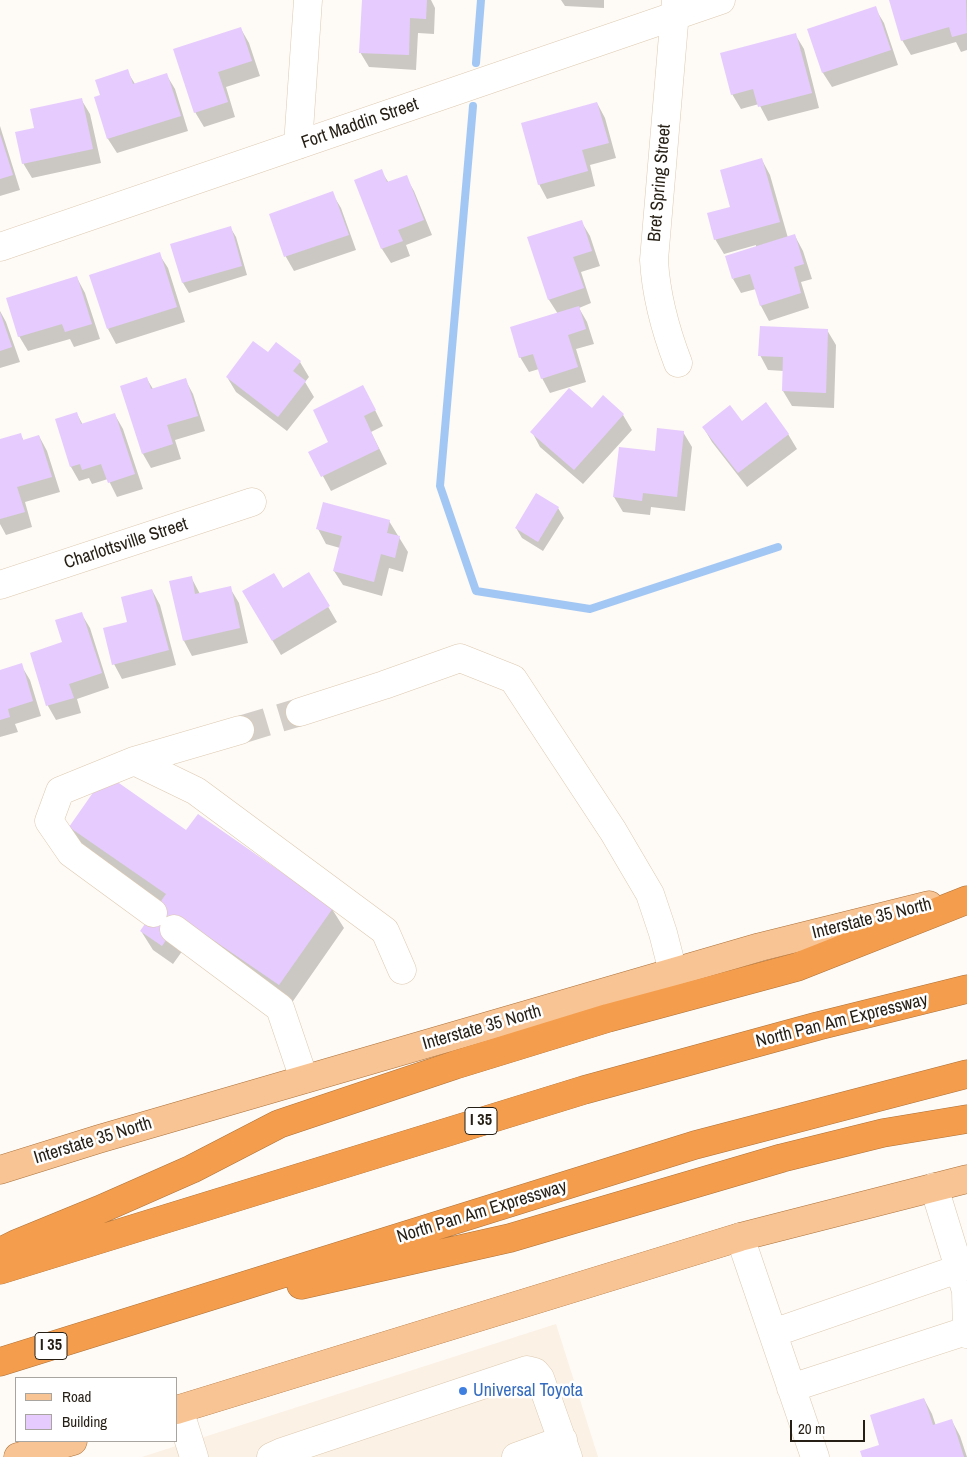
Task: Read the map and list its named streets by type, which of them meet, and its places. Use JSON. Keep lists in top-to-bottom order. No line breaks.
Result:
{"streets":{"highway":["North Pan Am Expressway","I 35"],"main road":["Interstate 35 North"],"street":["Fort Maddin Street","Bret Spring Street","Charlottsville Street"]},"crossings":[["Fort Maddin Street","Bret Spring Street"]],"places":["Universal Toyota"],"legend":["Road","Building"],"scale_bar":"20 m"}
